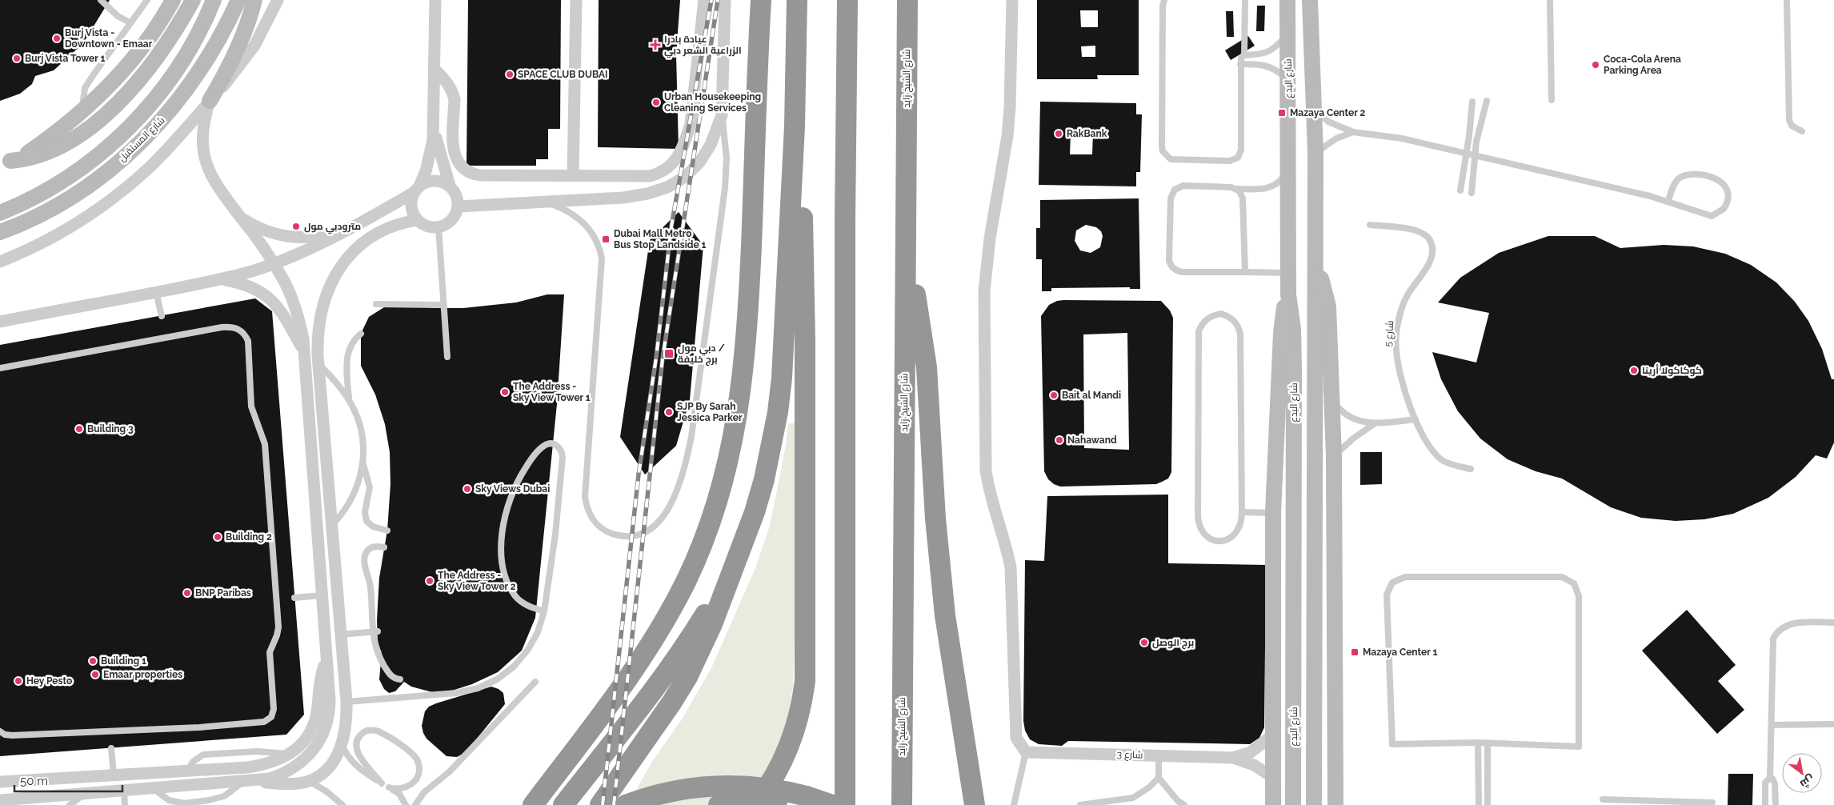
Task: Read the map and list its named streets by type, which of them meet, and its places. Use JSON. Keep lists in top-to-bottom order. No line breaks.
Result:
{"streets":{"highway":["شارع الشيخ زايد"],"main road":["شارع البدع","شارع المستقبل"],"street":["شارع 3"],"lane":["شارع 5"]},"places":{"other":["Burj Vista - Downtown - Emaar","Burj Vista Tower 1","Coca-Cola Arena Parking Area","SPACE CLUB DUBAI","Urban Housekeeping Cleaning Services","RakBank","مترودبي مول","كوكاكولا أرينا","The Address - Sky View Tower 1","Bait al Mandi","SJP By Sarah Jessica Parker","Building 3","Nahawand","Sky Views Dubai","Building 2","The Address - Sky View Tower 2","BNP Paribas","برج الوصل","Building 1","Emaar properties","Hey Pesto"],"health":["عيادة بادرا الزراعية الشعر دبي"],"transit":["Mazaya Center 2","Dubai Mall Metro Bus Stop Landside 1","دبي مول / برج خليفة","Mazaya Center 1"]},"scale_bar":"50 m","north":"bottom right"}
